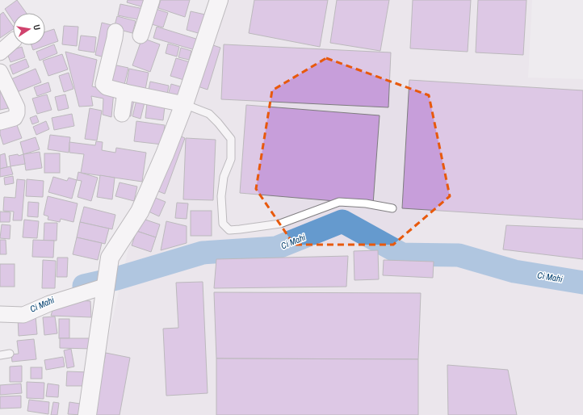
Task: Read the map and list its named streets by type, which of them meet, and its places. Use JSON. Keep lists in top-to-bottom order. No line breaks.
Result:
{"water":["Ci Mahi"],"north":"right"}
